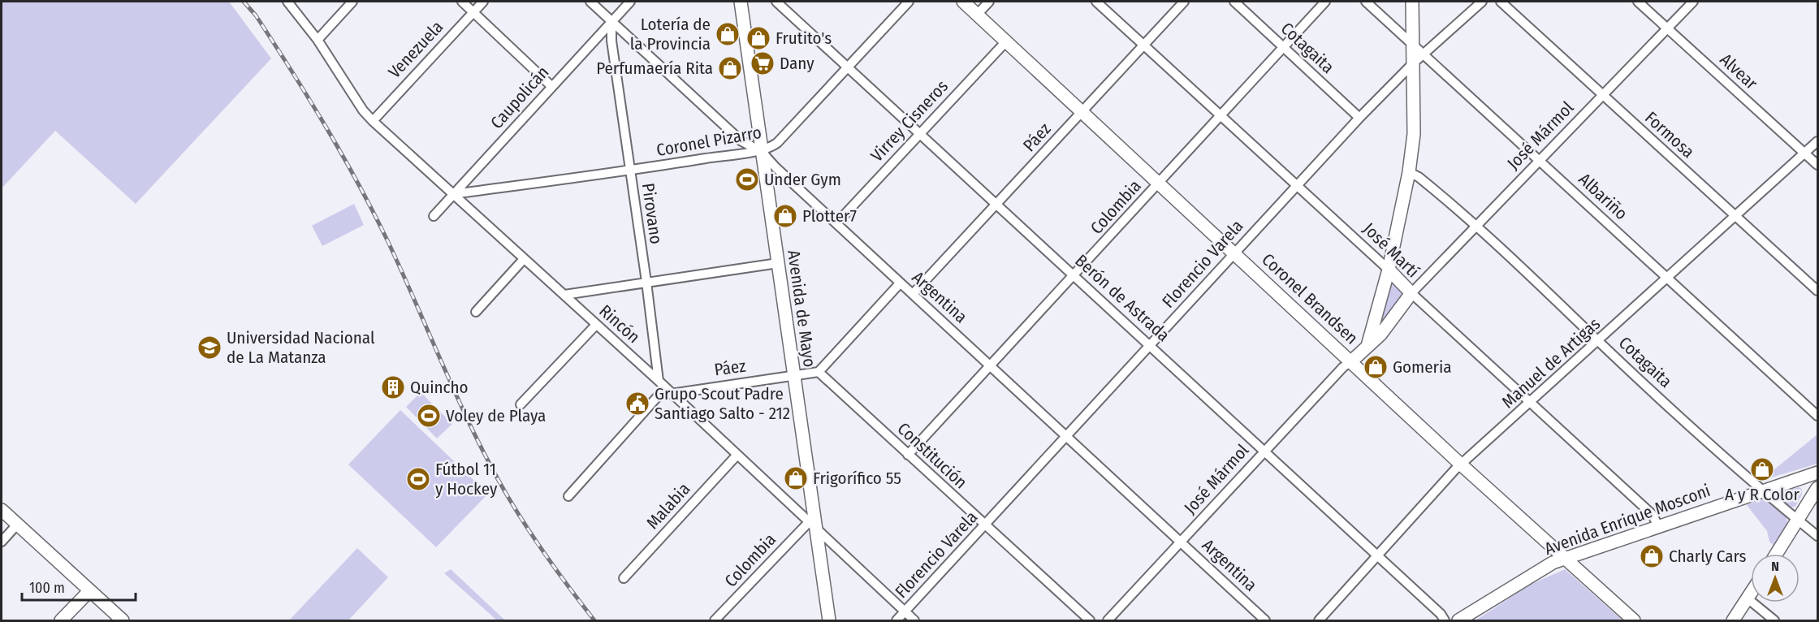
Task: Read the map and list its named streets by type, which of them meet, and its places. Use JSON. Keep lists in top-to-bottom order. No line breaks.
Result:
{"streets":{"street":["Cotagaita","Venezuela","Alvear","Caupolicán","Virrey Cisneros","Formosa","José Mármol","Páez","Coronel Pizarro","Albariño","Colombia","Pirovano","José Martí","Florencio Varela","Argentina","Berón de Astrada","Coronel Brandsen","Avenida de Mayo","Rincón","Manuel de Artigas","Constitución","Malabia","Avenida Enrique Mosconi"]},"crossings":[["Cotagaita","José Mármol"],["Cotagaita","Colombia"],["Cotagaita","Florencio Varela"],["Cotagaita","Manuel de Artigas"],["Cotagaita","Avenida Enrique Mosconi"],["Venezuela","Rincón"],["Alvear","José Mármol"],["Alvear","Manuel de Artigas"],["Caupolicán","Coronel Pizarro"],["Caupolicán","Pirovano"],["Caupolicán","Argentina"],["Caupolicán","Rincón"],["Virrey Cisneros","Argentina"],["Virrey Cisneros","Berón de Astrada"],["Virrey Cisneros","Coronel Brandsen"],["Formosa","José Mármol"],["Formosa","Manuel de Artigas"],["José Mármol","Albariño"],["José Mármol","José Martí"],["José Mármol","Argentina"],["José Mármol","Berón de Astrada"],["José Mármol","Coronel Brandsen"],["Páez","José Martí"],["Páez","Argentina"],["Páez","Berón de Astrada"],["Páez","Coronel Brandsen"],["Páez","Avenida de Mayo"],["Páez","Rincón"],["Páez","Constitución"],["Coronel Pizarro","Pirovano"],["Coronel Pizarro","Argentina"],["Coronel Pizarro","Berón de Astrada"],["Coronel Pizarro","Avenida de Mayo"],["Coronel Pizarro","Rincón"],["Albariño","Florencio Varela"],["Albariño","Manuel de Artigas"],["Colombia","José Martí"],["Colombia","Argentina"],["Colombia","Berón de Astrada"],["Colombia","Coronel Brandsen"],["Colombia","Avenida de Mayo"],["Colombia","Rincón"],["Colombia","Constitución"],["Pirovano","Argentina"],["Pirovano","Rincón"],["José Martí","Florencio Varela"],["José Martí","Manuel de Artigas"],["José Martí","Avenida Enrique Mosconi"],["Florencio Varela","Argentina"],["Florencio Varela","Berón de Astrada"],["Florencio Varela","Coronel Brandsen"],["Florencio Varela","Rincón"],["Florencio Varela","Constitución"],["Argentina","Avenida de Mayo"],["Berón de Astrada","Manuel de Artigas"],["Coronel Brandsen","Manuel de Artigas"],["Coronel Brandsen","Avenida Enrique Mosconi"],["Avenida de Mayo","Rincón"],["Rincón","Malabia"]],"places":{"shop":["Lotería de la Provincia","Frutito's","Perfumaería Rita","Plotter7","Gomeria","A y R Color","Frigorífico 55","Charly Cars"],"supermarket":["Dany"],"sports":["Under Gym","Voley de Playa","Fútbol 11 y Hockey"],"school or university":["Universidad Nacional de La Matanza"],"building":["Quincho"],"public building":["Grupo Scout Padre Santiago Salto - 212"]},"scale_bar":"100 m","north":"top"}
